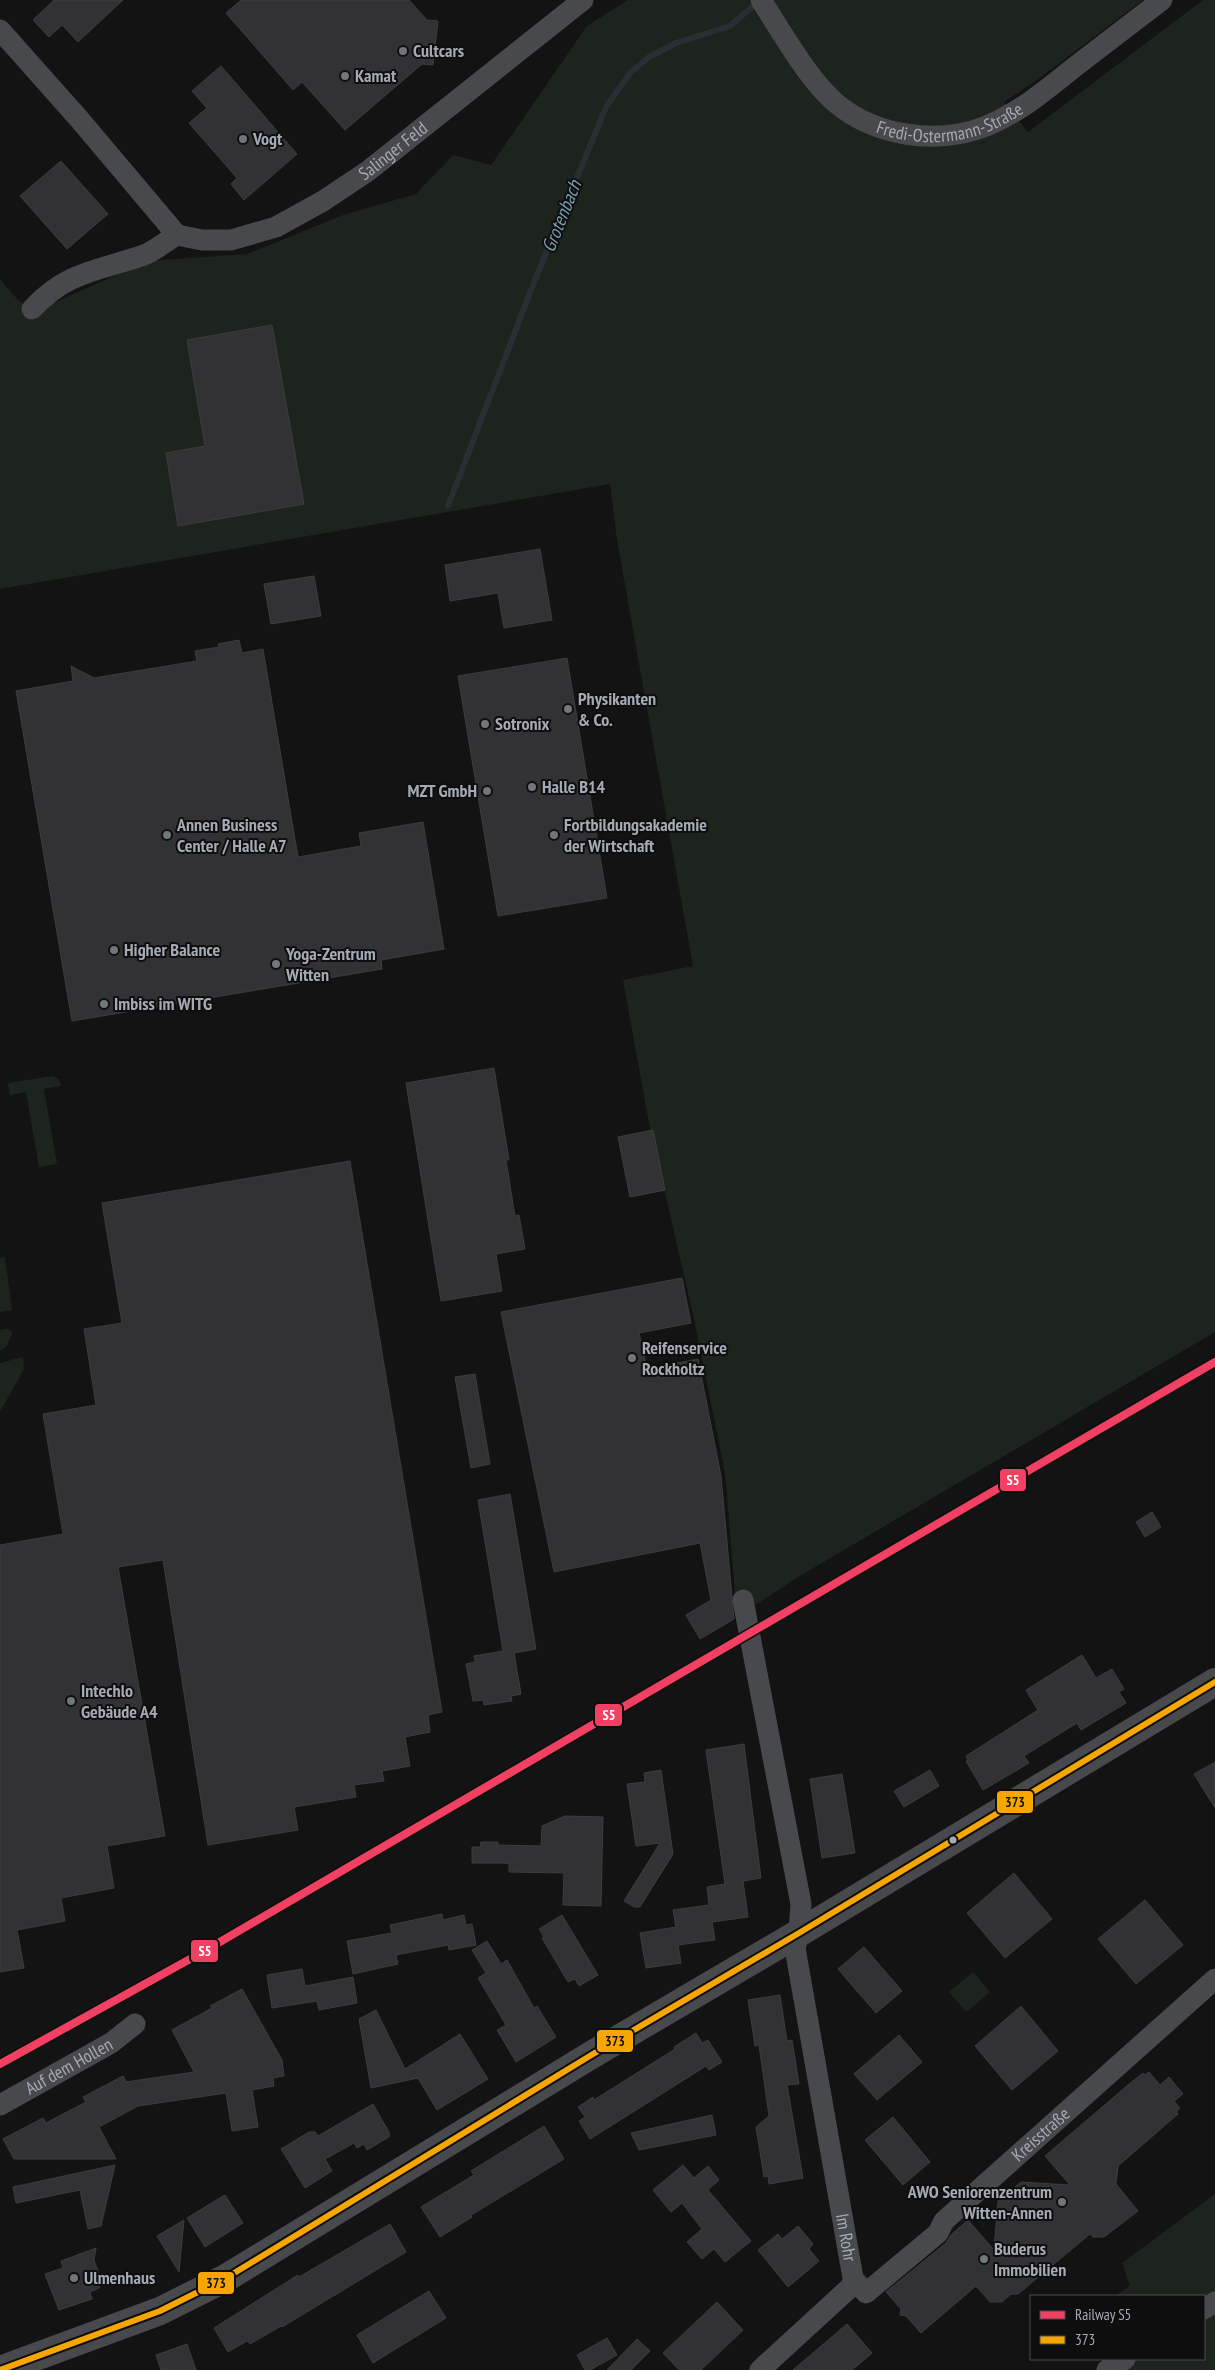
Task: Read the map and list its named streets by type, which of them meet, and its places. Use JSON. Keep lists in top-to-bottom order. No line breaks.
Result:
{"streets":{"street":["Fredi-Ostermann-Straße","Salinger Feld","Auf dem Hollen","Kreisstraße","Im Rohr"]},"crossings":[["Kreisstraße","Im Rohr"]],"water":["Grotenbach"],"places":["Cultcars","Kamat","Vogt","Physikanten & Co.","Sotronix","Halle B14","MZT GmbH","Annen Business Center / Halle A7","Fortbildungsakademie der Wirtschaft","Higher Balance","Yoga-Zentrum Witten","Imbiss im WITG","Reifenservice Rockholtz","Intechlo Gebäude A4","AWO Seniorenzentrum Witten-Annen","Buderus Immobilien","Ulmenhaus"],"lines":["rail line S5","transit line 373"],"legend":["Railway S5","373"]}
